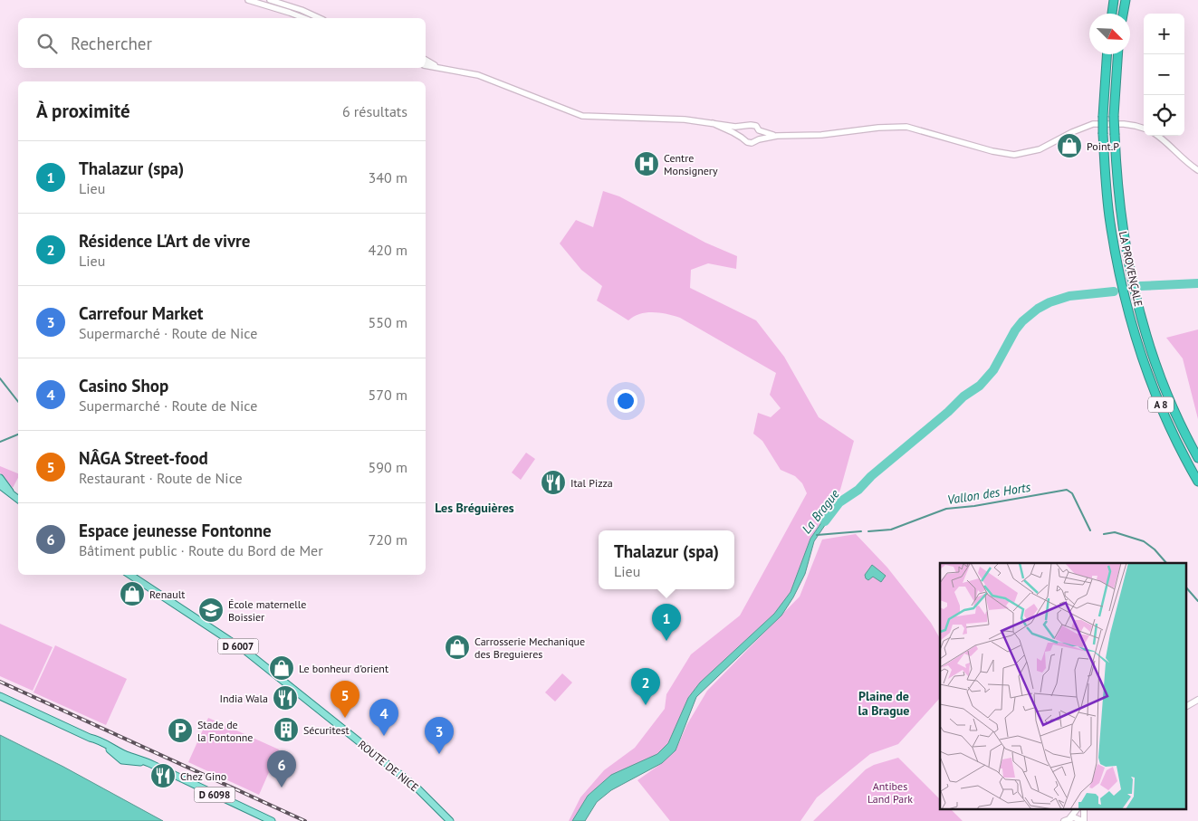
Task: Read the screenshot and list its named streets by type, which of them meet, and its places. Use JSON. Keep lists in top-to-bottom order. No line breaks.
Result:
{"streets":{"highway":["LA PROVENÇALE","A 8"],"main road":["D 6007","ROUTE DE NICE","D 6098"]},"districts":["Les Bréguières","Plaine de la Brague"],"water":["Vallon des Horts","La Brague"],"parks":["Antibes Land Park"],"places":{"shop":["Point.P","Renault","Carrosserie Mechanique des Breguieres","Le bonheur d'orient"],"hospital":["Centre Monsignery"],"restaurant":["Ital Pizza","India Wala","Chez Gino"],"school or university":["École maternelle Boissier"],"building":["Sécuritest"],"parking":["Stade de la Fontonne"]},"north":"bottom right","page":{"map_buttons":["+","−"],"search":"Rechercher","heading":["À proximité","6 résultats"],"list":[{"mark":"1","name":"Thalazur (spa)","note":"Lieu","value":"340 m"},{"mark":"2","name":"Résidence L'Art de vivre","note":"Lieu","value":"420 m"},{"mark":"3","name":"Carrefour Market","note":"Supermarché · Route de Nice","value":"550 m"},{"mark":"4","name":"Casino Shop","note":"Supermarché · Route de Nice","value":"570 m"},{"mark":"5","name":"NÂGA Street-food","note":"Restaurant · Route de Nice","value":"590 m"},{"mark":"6","name":"Espace jeunesse Fontonne","note":"Bâtiment public · Route du Bord de Mer","value":"720 m"}],"popup":["Thalazur (spa)","Lieu"],"pins":["1","2","5","4","3","6"]}}
